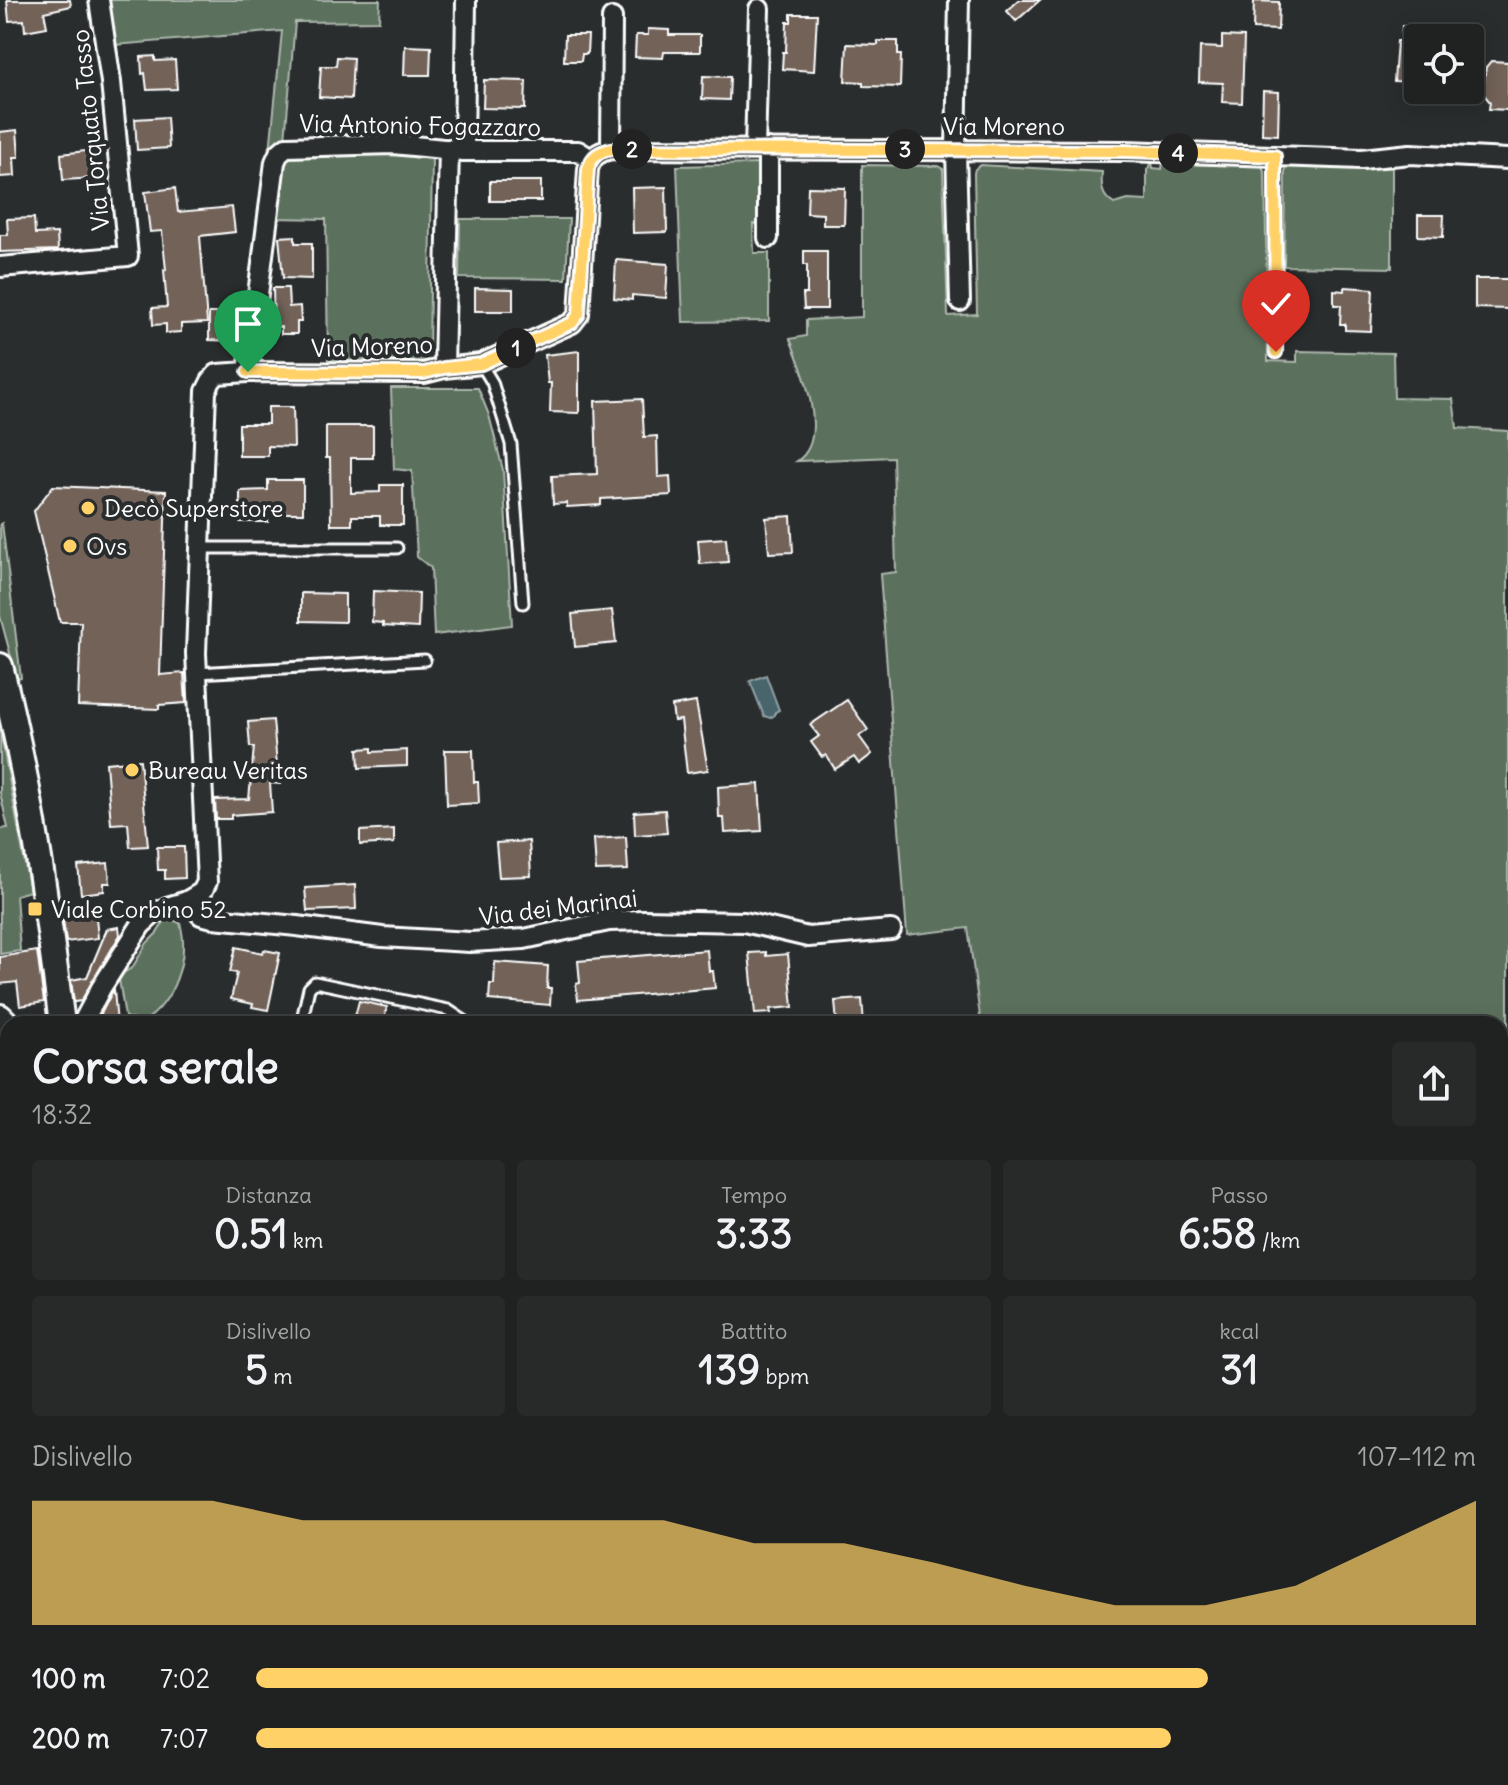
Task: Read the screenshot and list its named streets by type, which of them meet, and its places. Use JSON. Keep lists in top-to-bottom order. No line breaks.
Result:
{"streets":{"street":["Via Antonio Fogazzaro","Via Moreno","Via Torquato Tasso","Via dei Marinai"]},"crossings":[["Via Antonio Fogazzaro","Via Moreno"],["Via Moreno","Via dei Marinai"]],"places":{"other":["Decò Superstore","Ovs","Bureau Veritas"],"transit":["Viale Corbino 52"]},"page":{"pins":["2","3","4","1"],"heading":["Corsa serale","18:32"],"stats":[["Distanza","0.51 km"],["Tempo","3:33"],["Passo","6:58 /km"],["Dislivello","5 m"],["Battito","139 bpm"],["kcal","31"]],"chart":["Dislivello","107–112 m"],"list":[{"name":"100 m","note":"7:02"},{"name":"200 m","note":"7:07"}]}}
